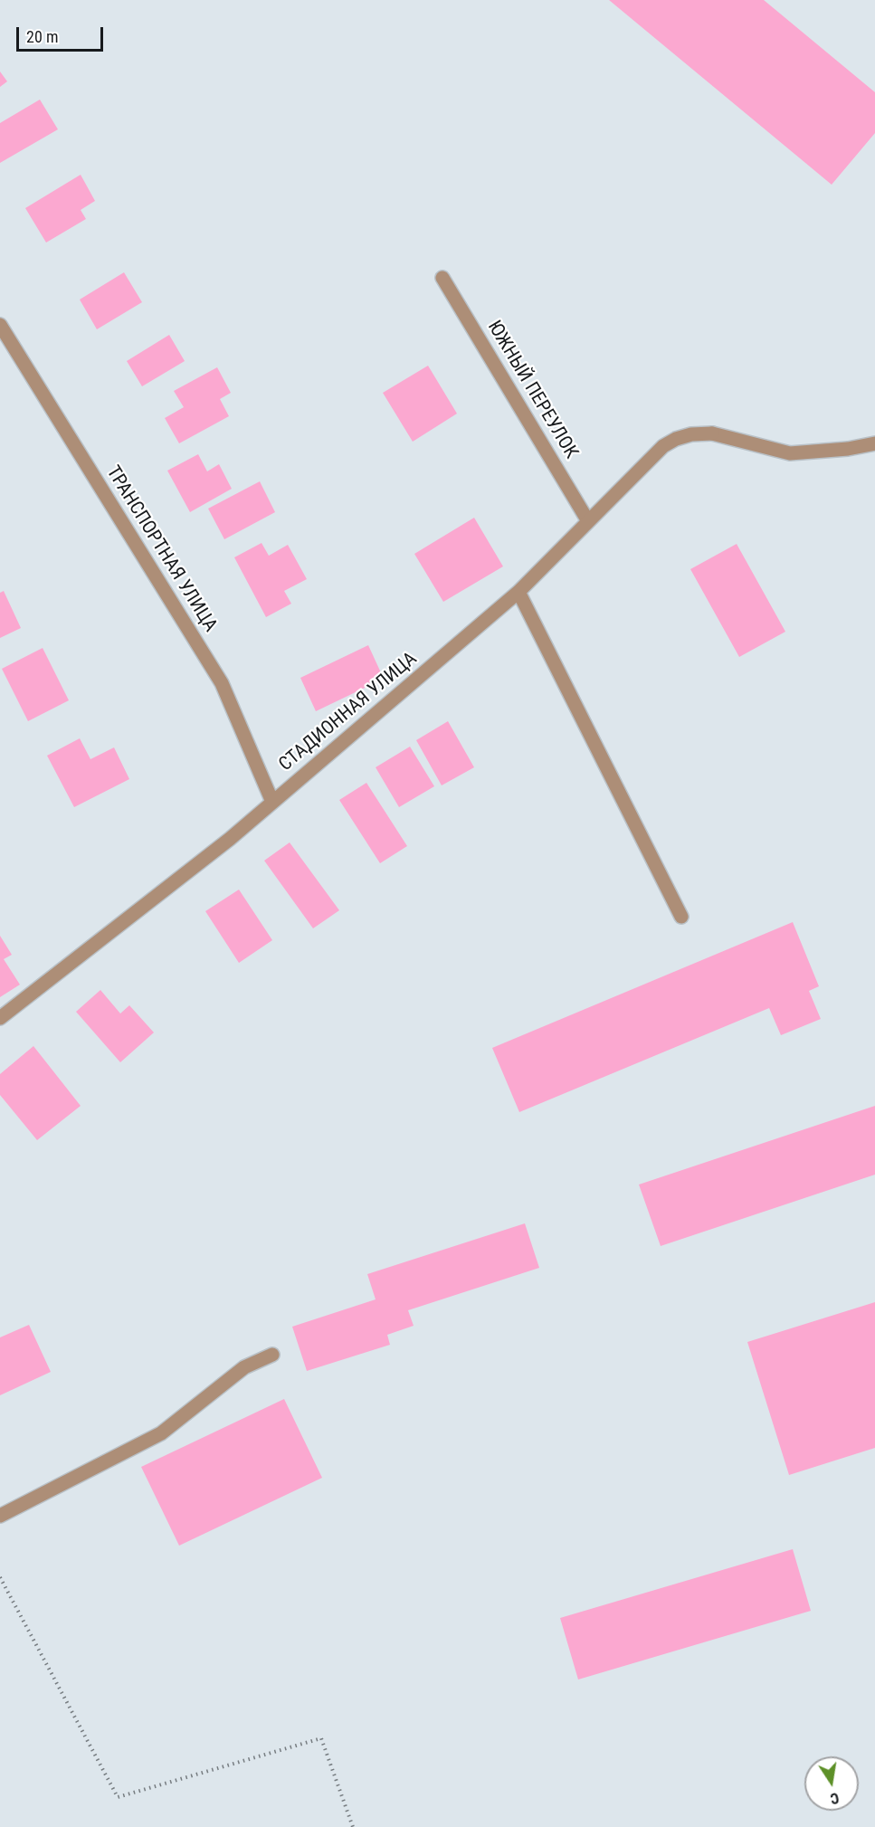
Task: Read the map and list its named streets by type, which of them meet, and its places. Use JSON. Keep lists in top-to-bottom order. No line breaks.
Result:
{"streets":{"street":["ЮЖНЫЙ ПЕРЕУЛОК","ТРАНСПОРТНАЯ УЛИЦА","СТАДИОННАЯ УЛИЦА"]},"crossings":[["ЮЖНЫЙ ПЕРЕУЛОК","СТАДИОННАЯ УЛИЦА"],["ТРАНСПОРТНАЯ УЛИЦА","СТАДИОННАЯ УЛИЦА"]],"scale_bar":"20 m","north":"bottom"}
